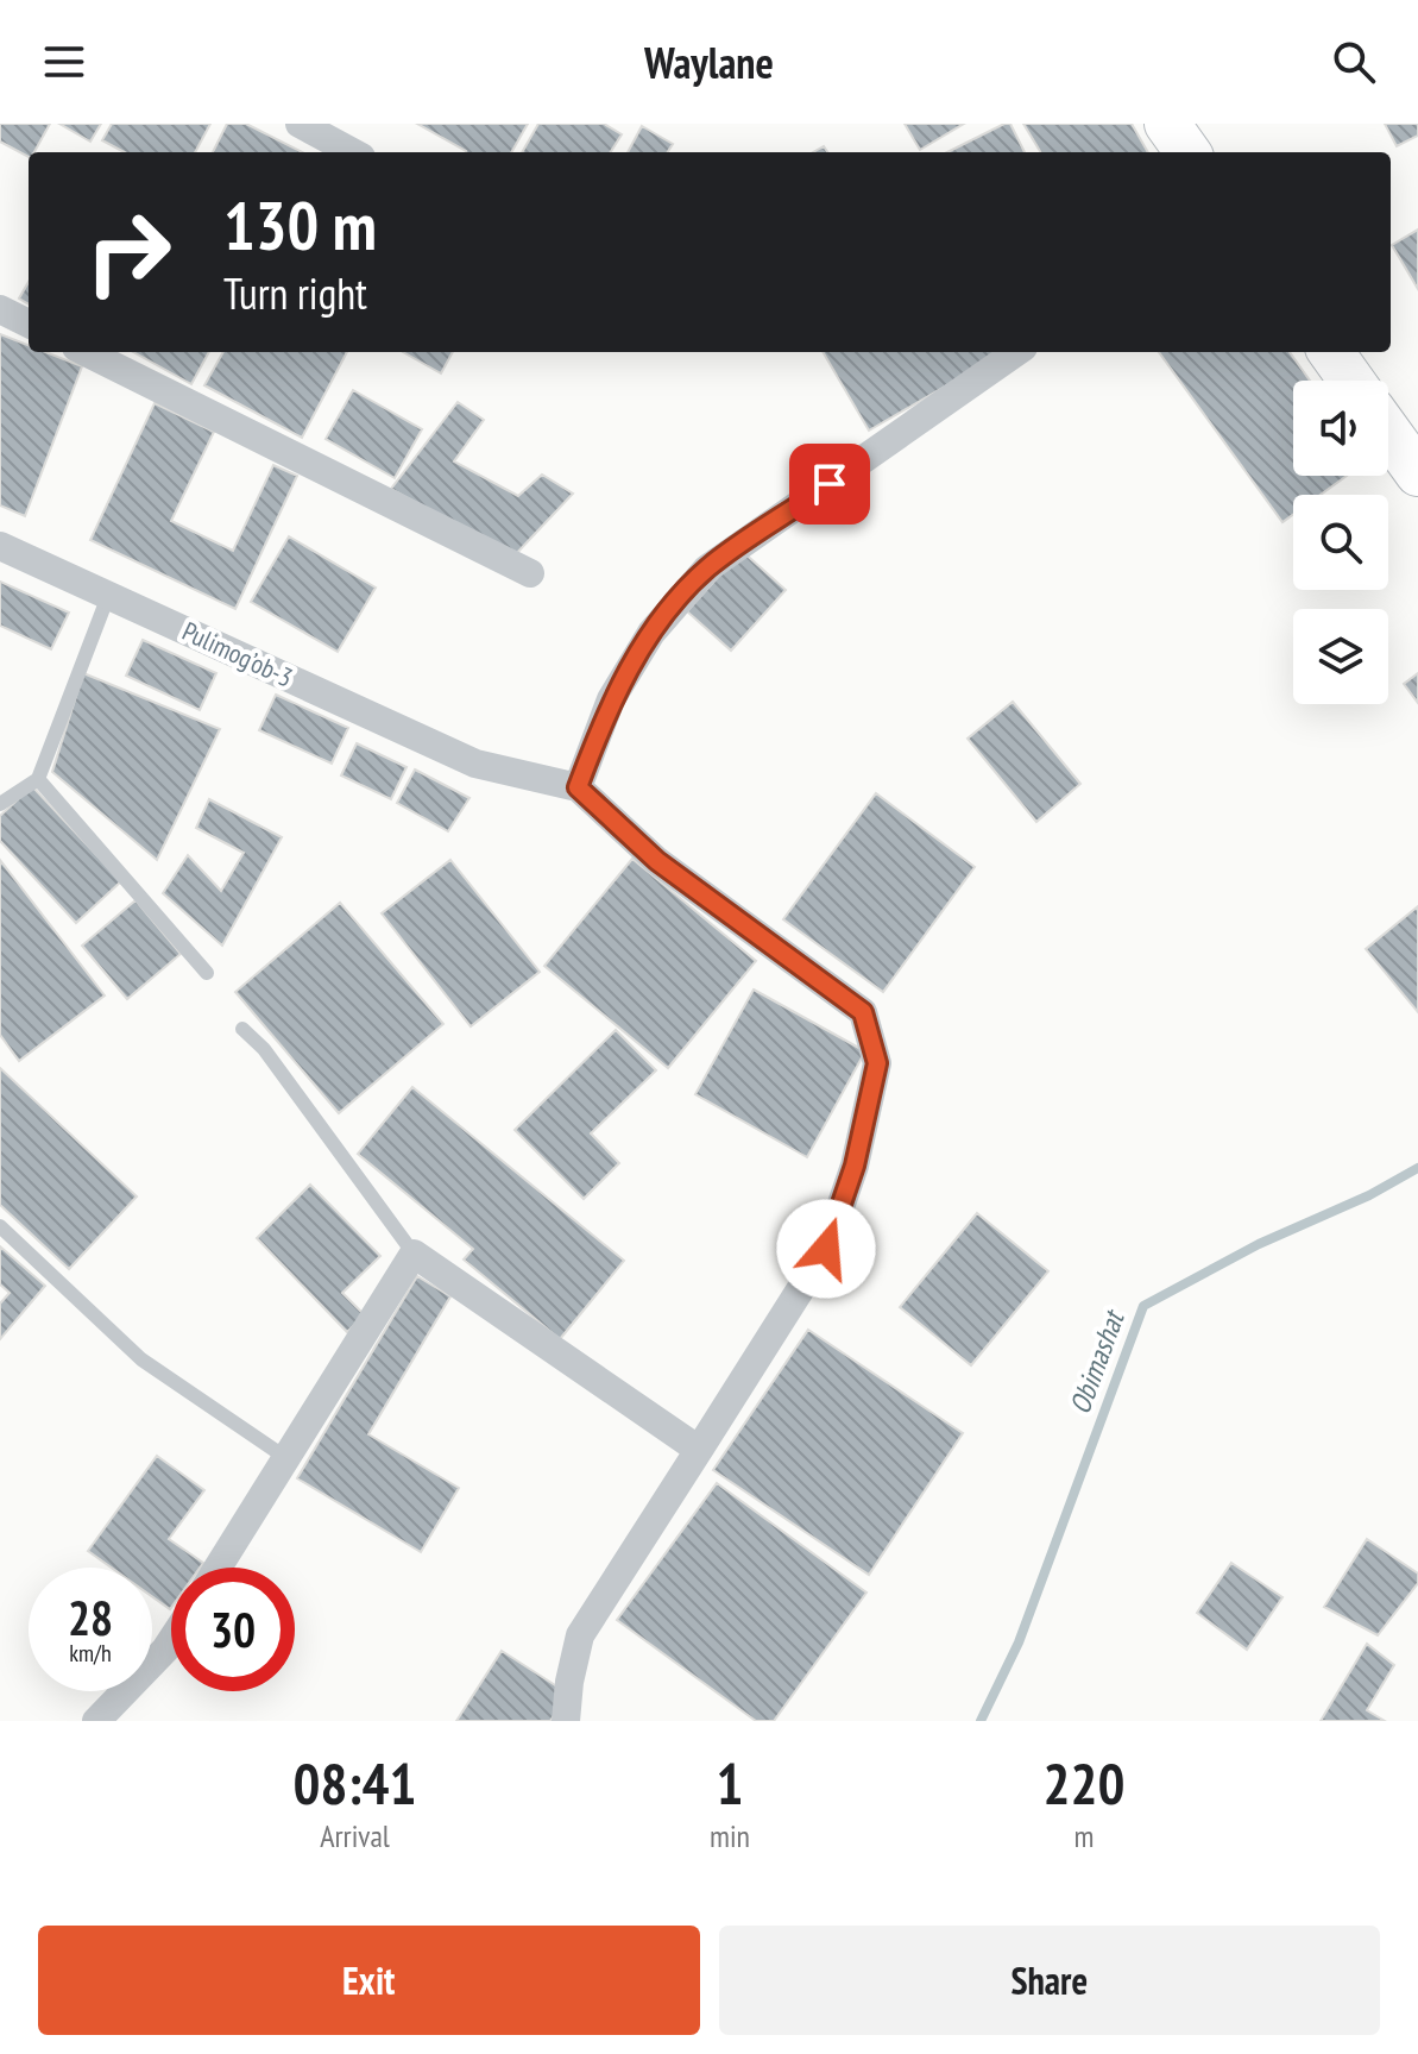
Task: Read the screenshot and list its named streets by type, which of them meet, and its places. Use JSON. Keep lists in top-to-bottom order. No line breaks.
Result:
{"streets":{"street":["Pulimog’ob-3"]},"water":["Obimashat"],"page":{"header":"Waylane","turn":["130 m","Turn right"],"speed":"28 km/h","limit":"30","eta":["08:41","Arrival","1","min","220","m"],"buttons":["Exit","Share"]}}
